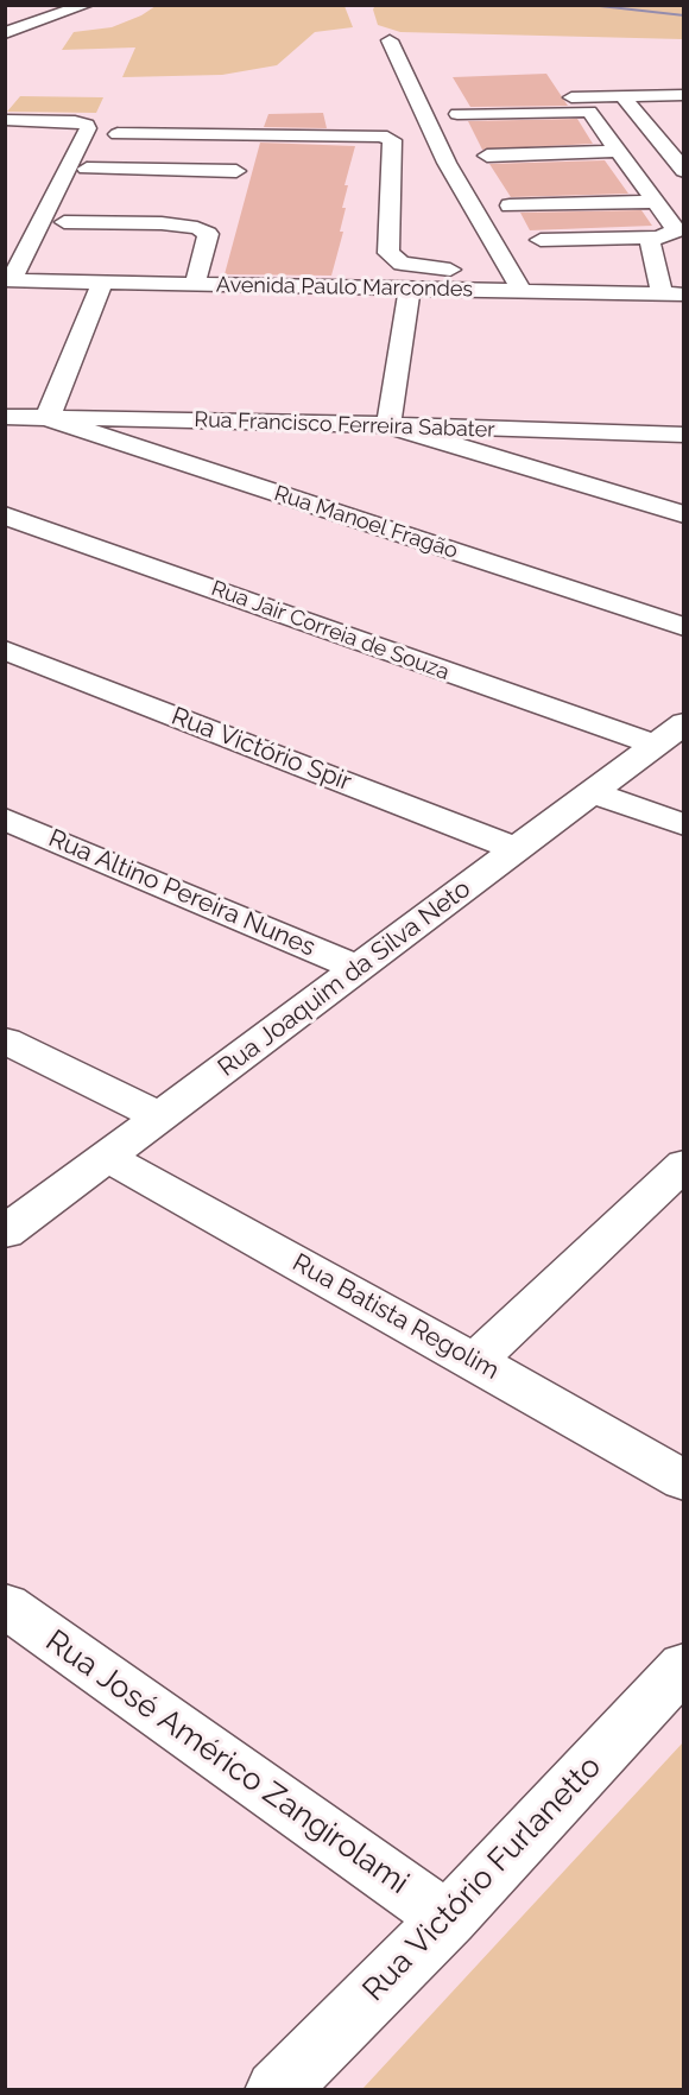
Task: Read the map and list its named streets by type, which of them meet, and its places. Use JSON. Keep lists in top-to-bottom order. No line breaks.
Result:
{"streets":{"street":["Avenida Paulo Marcondes","Rua Francisco Ferreira Sabater","Rua Manoel Fragão","Rua Jair Correia de Souza","Rua Victório Spir","Rua Altino Pereira Nunes","Rua Joaquim da Silva Neto","Rua Batista Regolim","Rua José Américo Zangirolami","Rua Victório Furlanetto"]},"crossings":[["Rua Francisco Ferreira Sabater","Rua Manoel Fragão"],["Rua Jair Correia de Souza","Rua Joaquim da Silva Neto"],["Rua Victório Spir","Rua Joaquim da Silva Neto"],["Rua Altino Pereira Nunes","Rua Joaquim da Silva Neto"],["Rua Joaquim da Silva Neto","Rua Batista Regolim"],["Rua José Américo Zangirolami","Rua Victório Furlanetto"]]}
